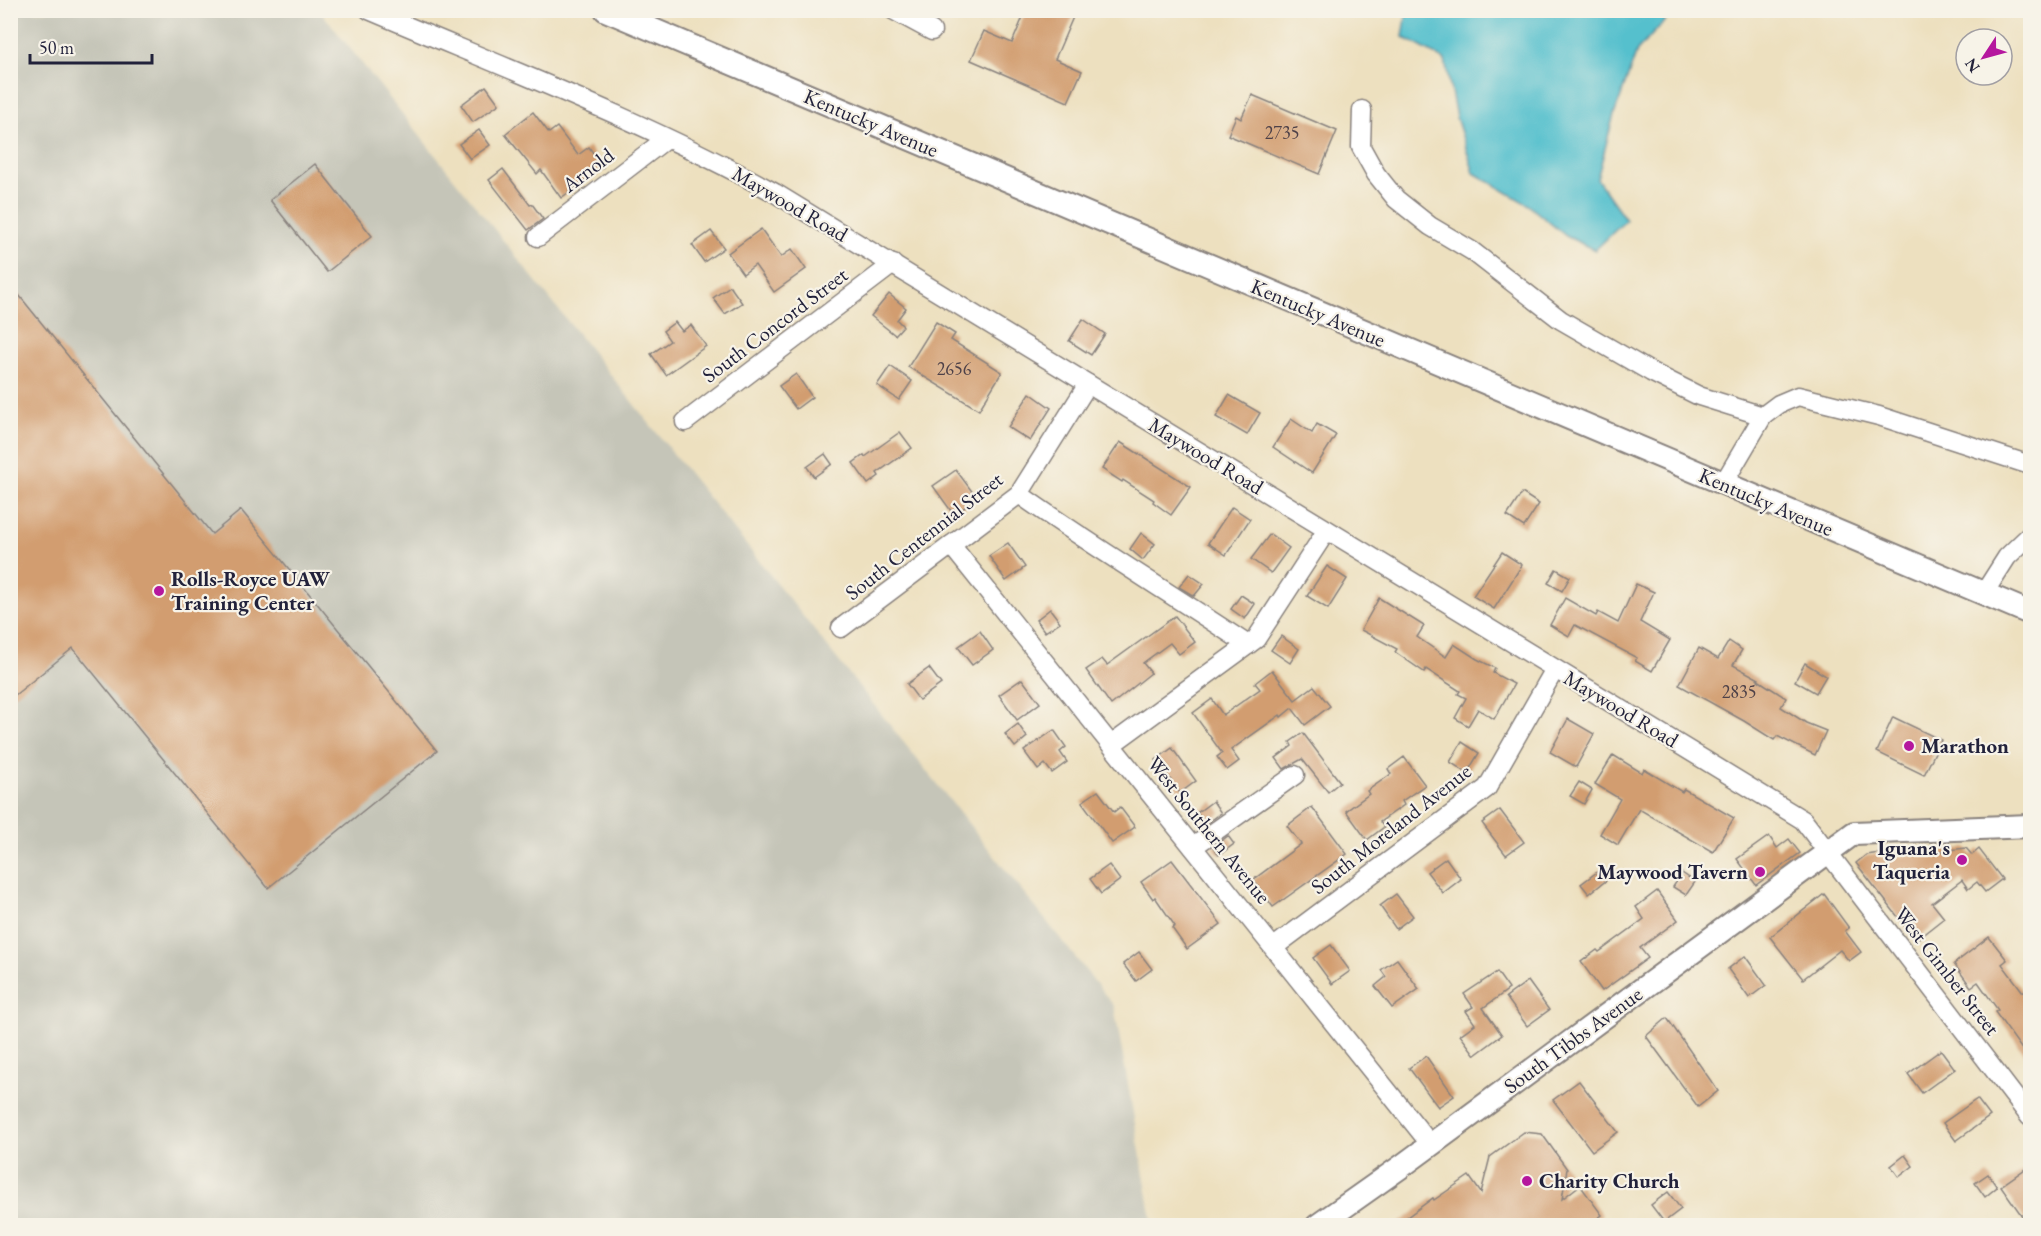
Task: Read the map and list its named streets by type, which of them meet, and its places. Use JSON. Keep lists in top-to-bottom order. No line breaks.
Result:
{"streets":{"main road":["Kentucky Avenue","South Tibbs Avenue"],"street":["Arnold","Maywood Road","South Concord Street","South Centennial Street","South Moreland Avenue","West Southern Avenue","West Gimber Street"]},"crossings":[["Arnold","Maywood Road"],["Maywood Road","South Concord Street"],["Maywood Road","South Centennial Street"],["Maywood Road","South Moreland Avenue"],["Maywood Road","West Gimber Street"],["Maywood Road","South Tibbs Avenue"],["South Centennial Street","West Southern Avenue"],["South Moreland Avenue","West Southern Avenue"],["West Southern Avenue","South Tibbs Avenue"],["West Gimber Street","South Tibbs Avenue"]],"places":["Rolls-Royce UAW Training Center","Marathon","Iguana's Taqueria","Maywood Tavern","Charity Church"],"house_numbers":["2735","2656","2835"],"scale_bar":"50 m","north":"bottom left"}
